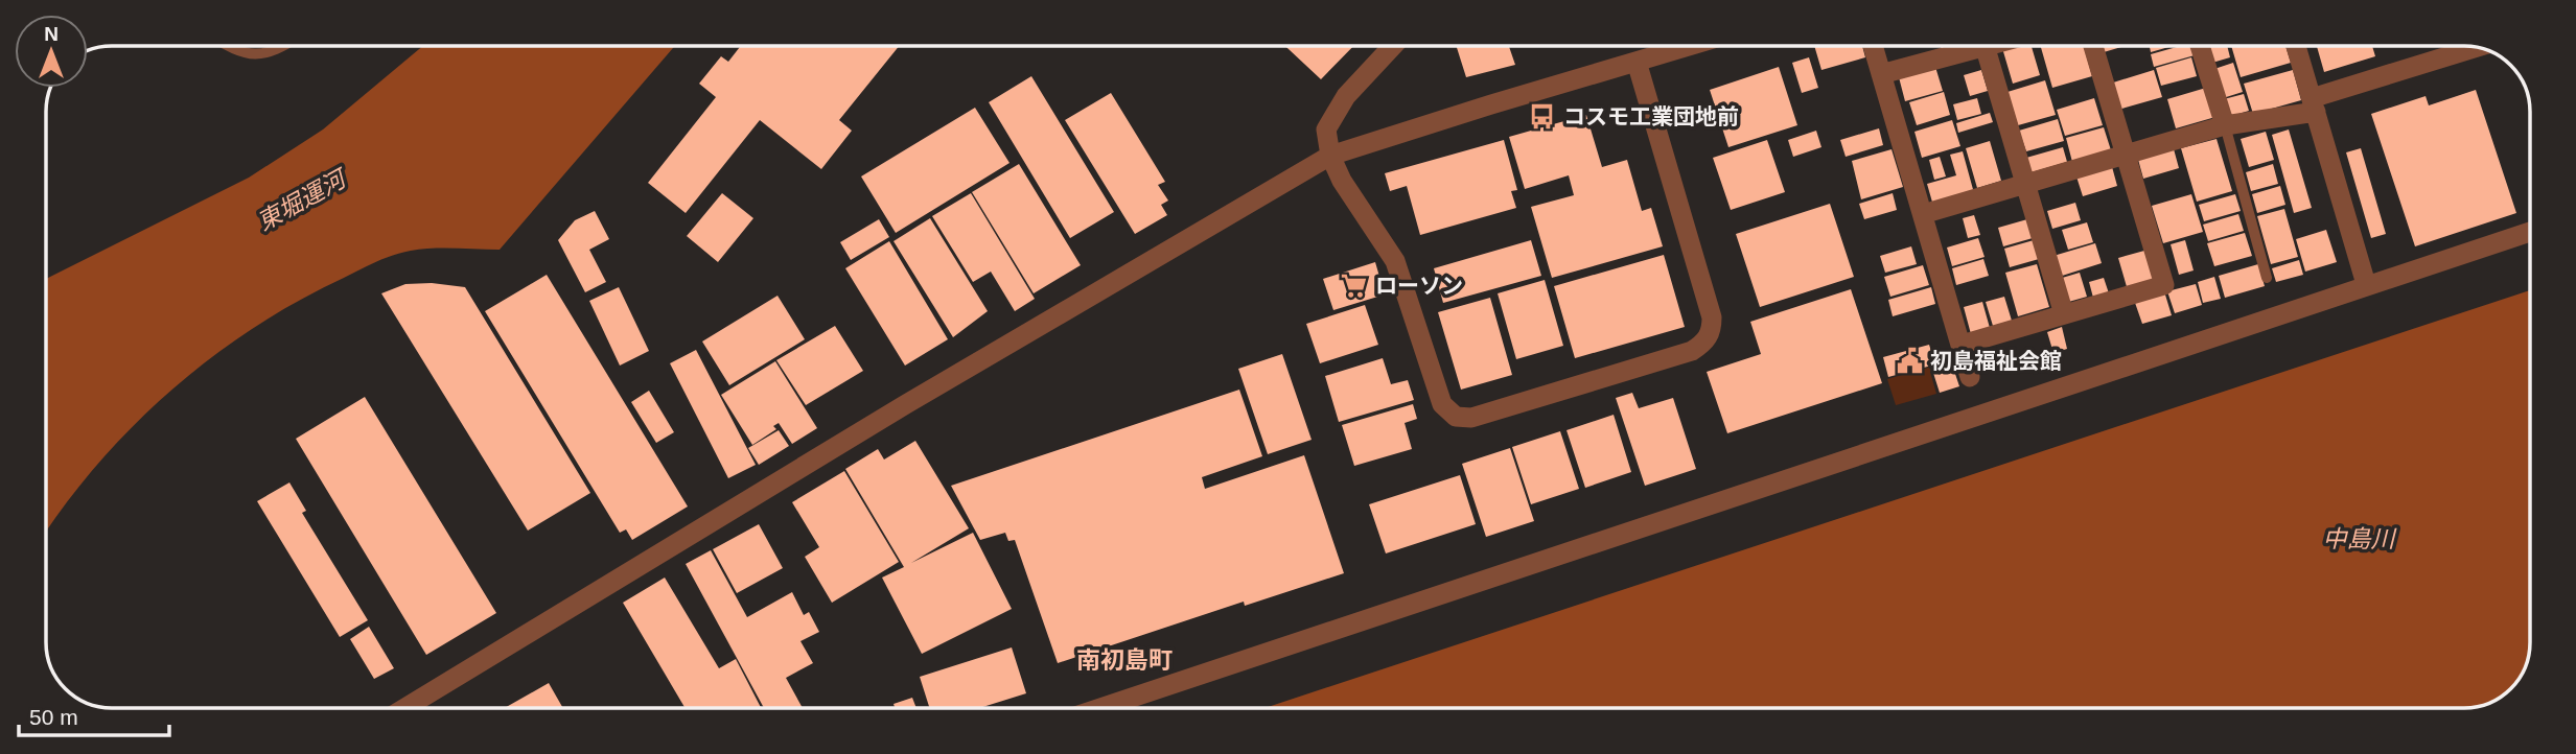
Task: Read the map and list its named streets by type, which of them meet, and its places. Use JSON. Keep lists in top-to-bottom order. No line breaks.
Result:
{"districts":["南初島町"],"water":["東堀運河","中島川"],"places":{"bus stop":["コスモ工業団地前"],"supermarket":["ローソン"],"public building":["初島福祉会館"]},"scale_bar":"50 m","north":"top"}
